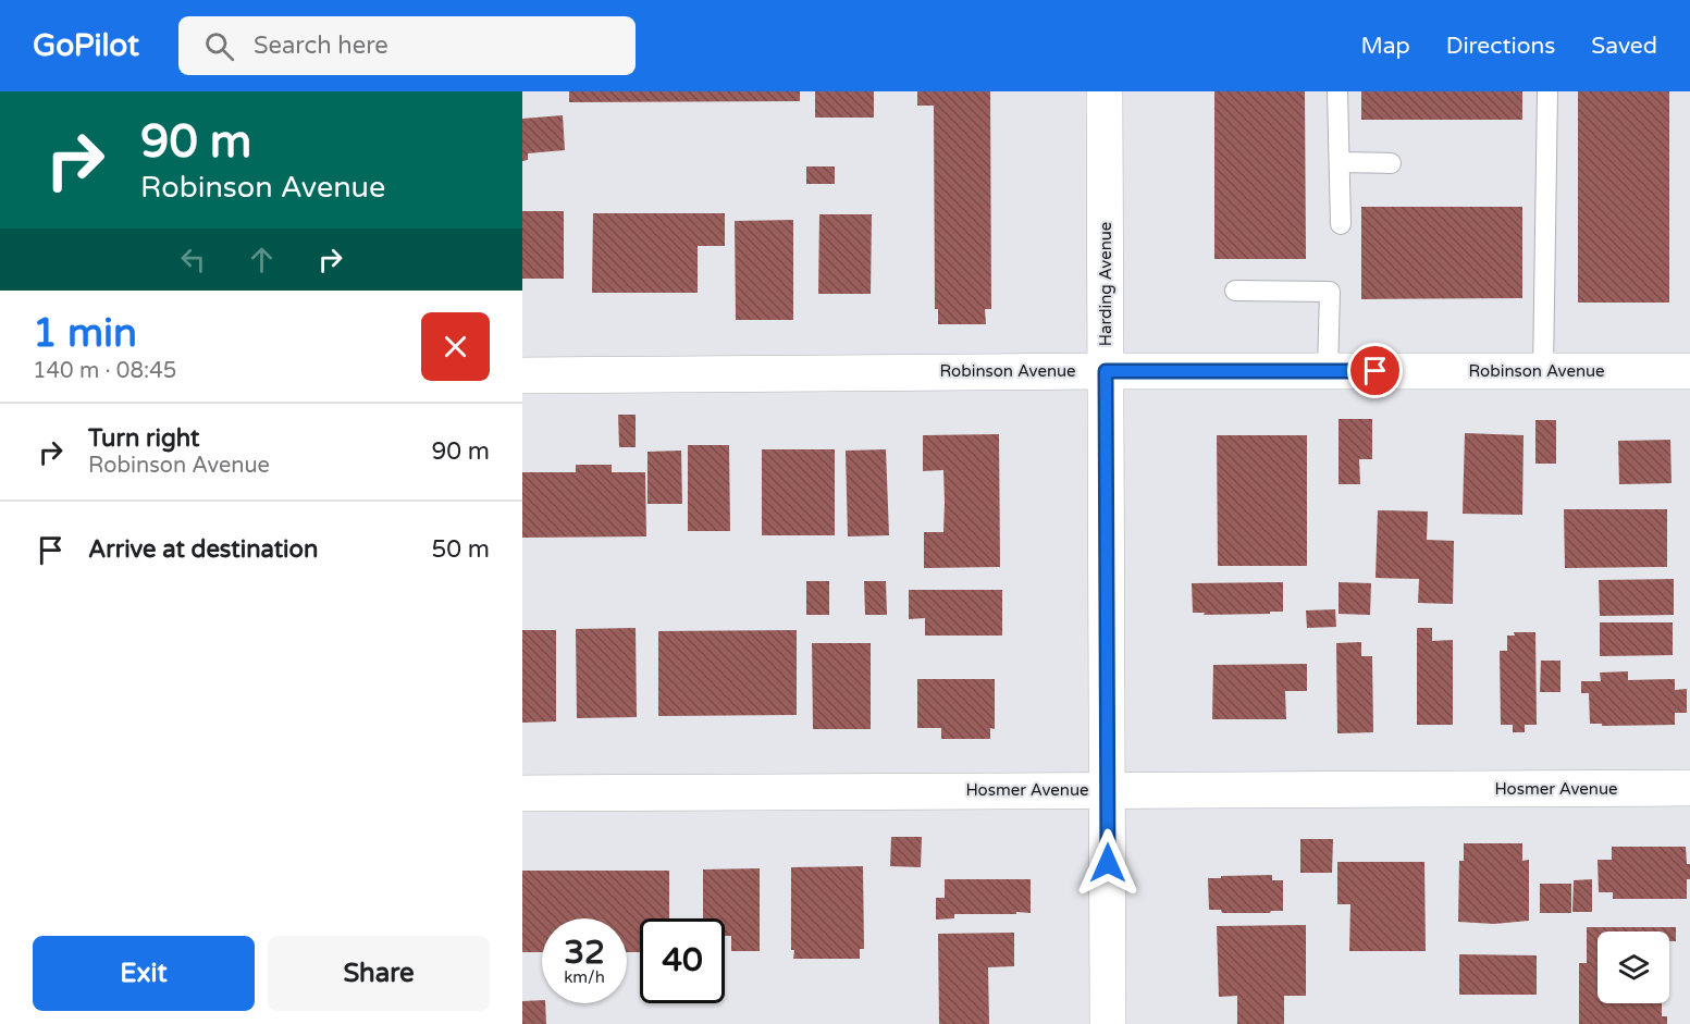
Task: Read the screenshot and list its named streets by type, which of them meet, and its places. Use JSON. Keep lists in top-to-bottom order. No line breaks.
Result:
{"streets":{"street":["Harding Avenue","Robinson Avenue","Hosmer Avenue"]},"crossings":[["Harding Avenue","Robinson Avenue"],["Harding Avenue","Hosmer Avenue"]],"page":{"header":"GoPilot","search":"Search here","nav":["Map","Directions","Saved"],"turn":["90 m","Robinson Avenue"],"heading":["1 min","140 m · 08:45"],"list":[{"name":"Turn right","note":"Robinson Avenue","value":"90 m"},{"name":"Arrive at destination","value":"50 m"}],"speed":"32 km/h","limit":"40","buttons":["Exit","Share"]}}
